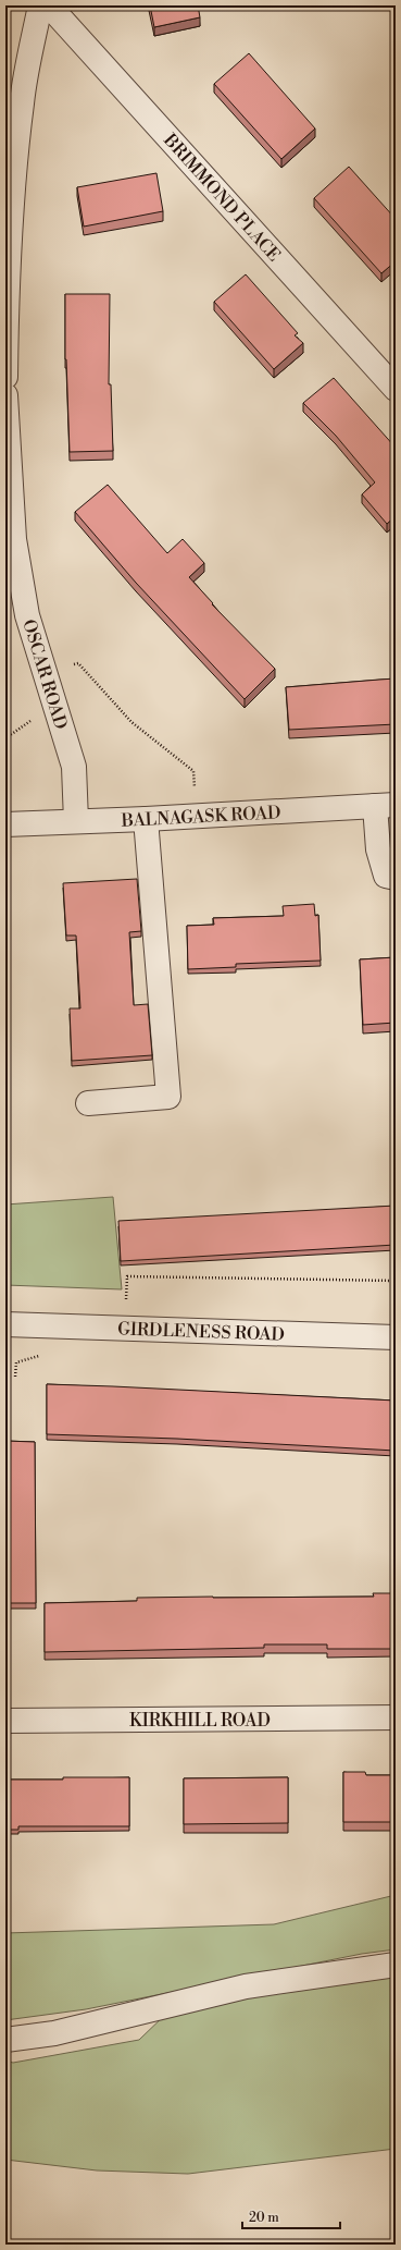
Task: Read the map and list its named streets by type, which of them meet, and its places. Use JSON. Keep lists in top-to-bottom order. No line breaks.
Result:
{"streets":{"street":["BRIMMOND PLACE","OSCAR ROAD","BALNAGASK ROAD","GIRDLENESS ROAD","KIRKHILL ROAD"]},"crossings":[["OSCAR ROAD","BALNAGASK ROAD"]],"scale_bar":"20 m"}
